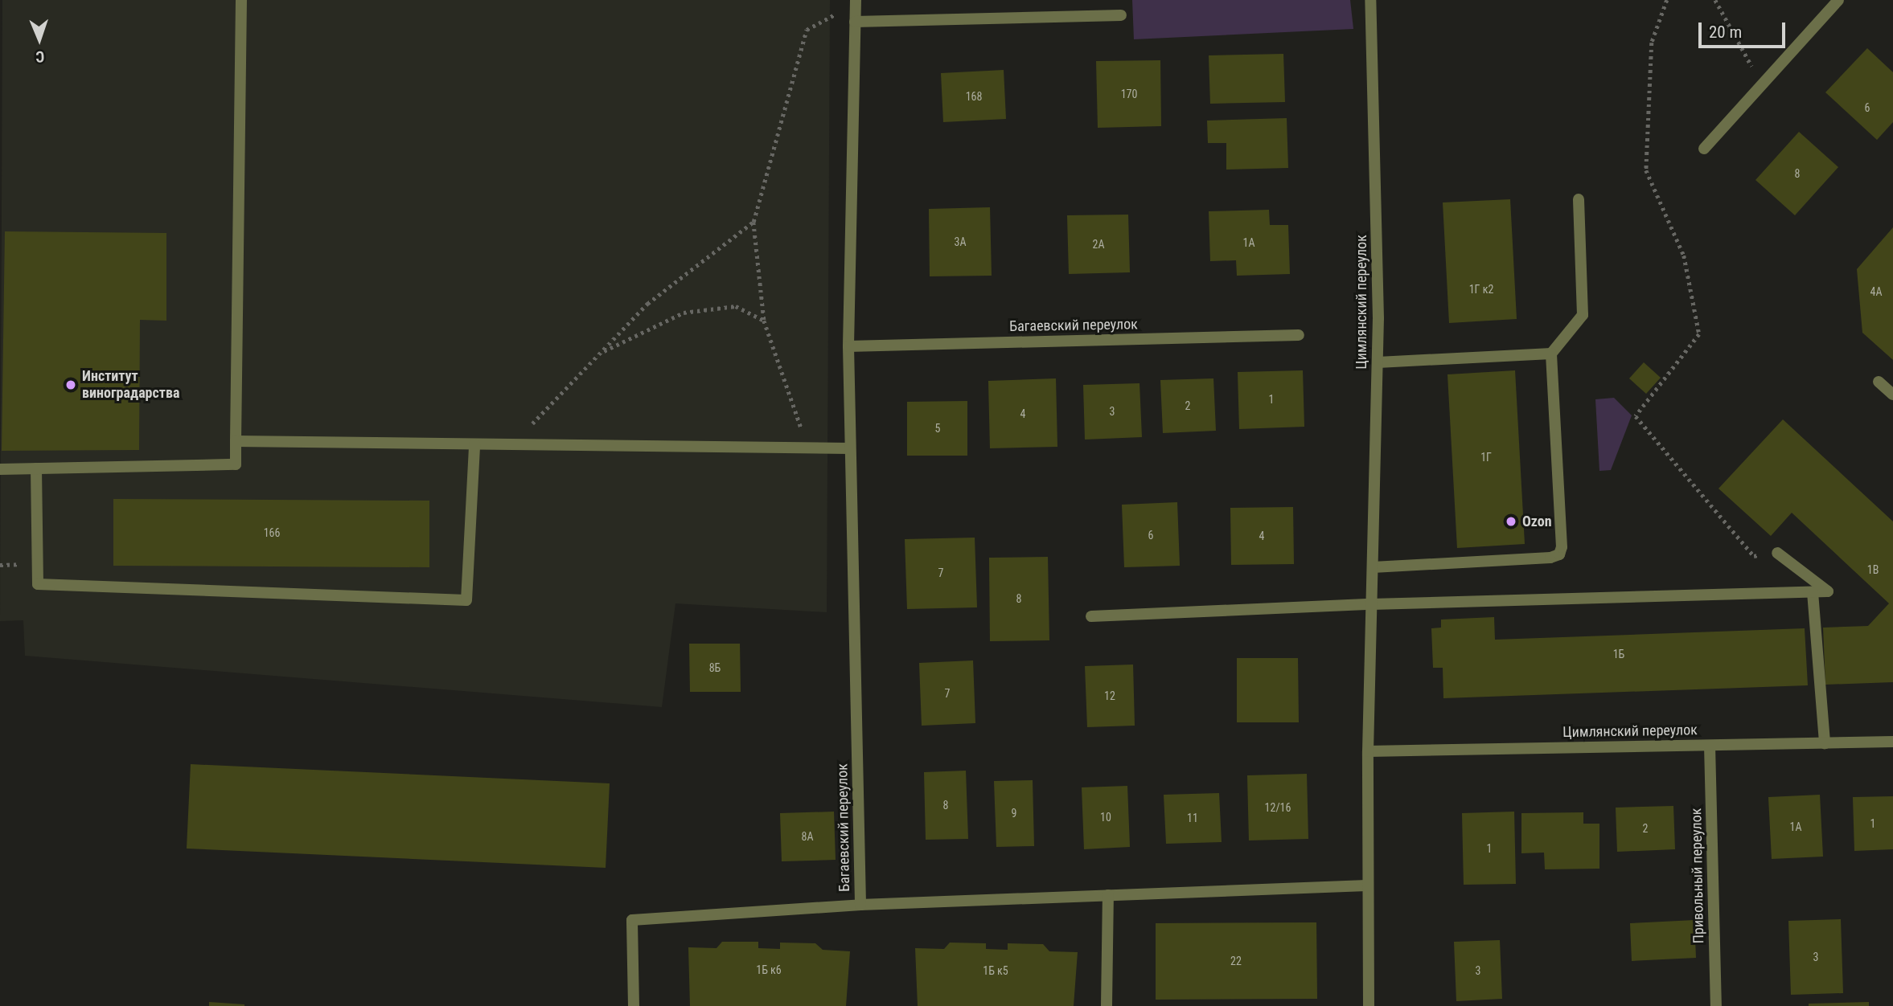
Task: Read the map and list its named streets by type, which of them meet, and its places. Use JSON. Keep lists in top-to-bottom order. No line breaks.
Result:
{"streets":{"street":["Цимлянский переулок","Багаевский переулок","Привольный переулок"]},"crossings":[["Цимлянский переулок","Багаевский переулок"],["Цимлянский переулок","Привольный переулок"]],"places":["Институт виноградарства","Ozon"],"house_numbers":["170","168","6","8","3А","1А","2А","1Г к2","4А","1","2","3","4","5","1Г","166","6","4","1В","7","8","1Б","8Б","7","12","8","12/16","9","10","11","1","1А","2","8А","1","3","22","1Б к6","1Б к5","3"],"scale_bar":"20 m","north":"bottom"}
